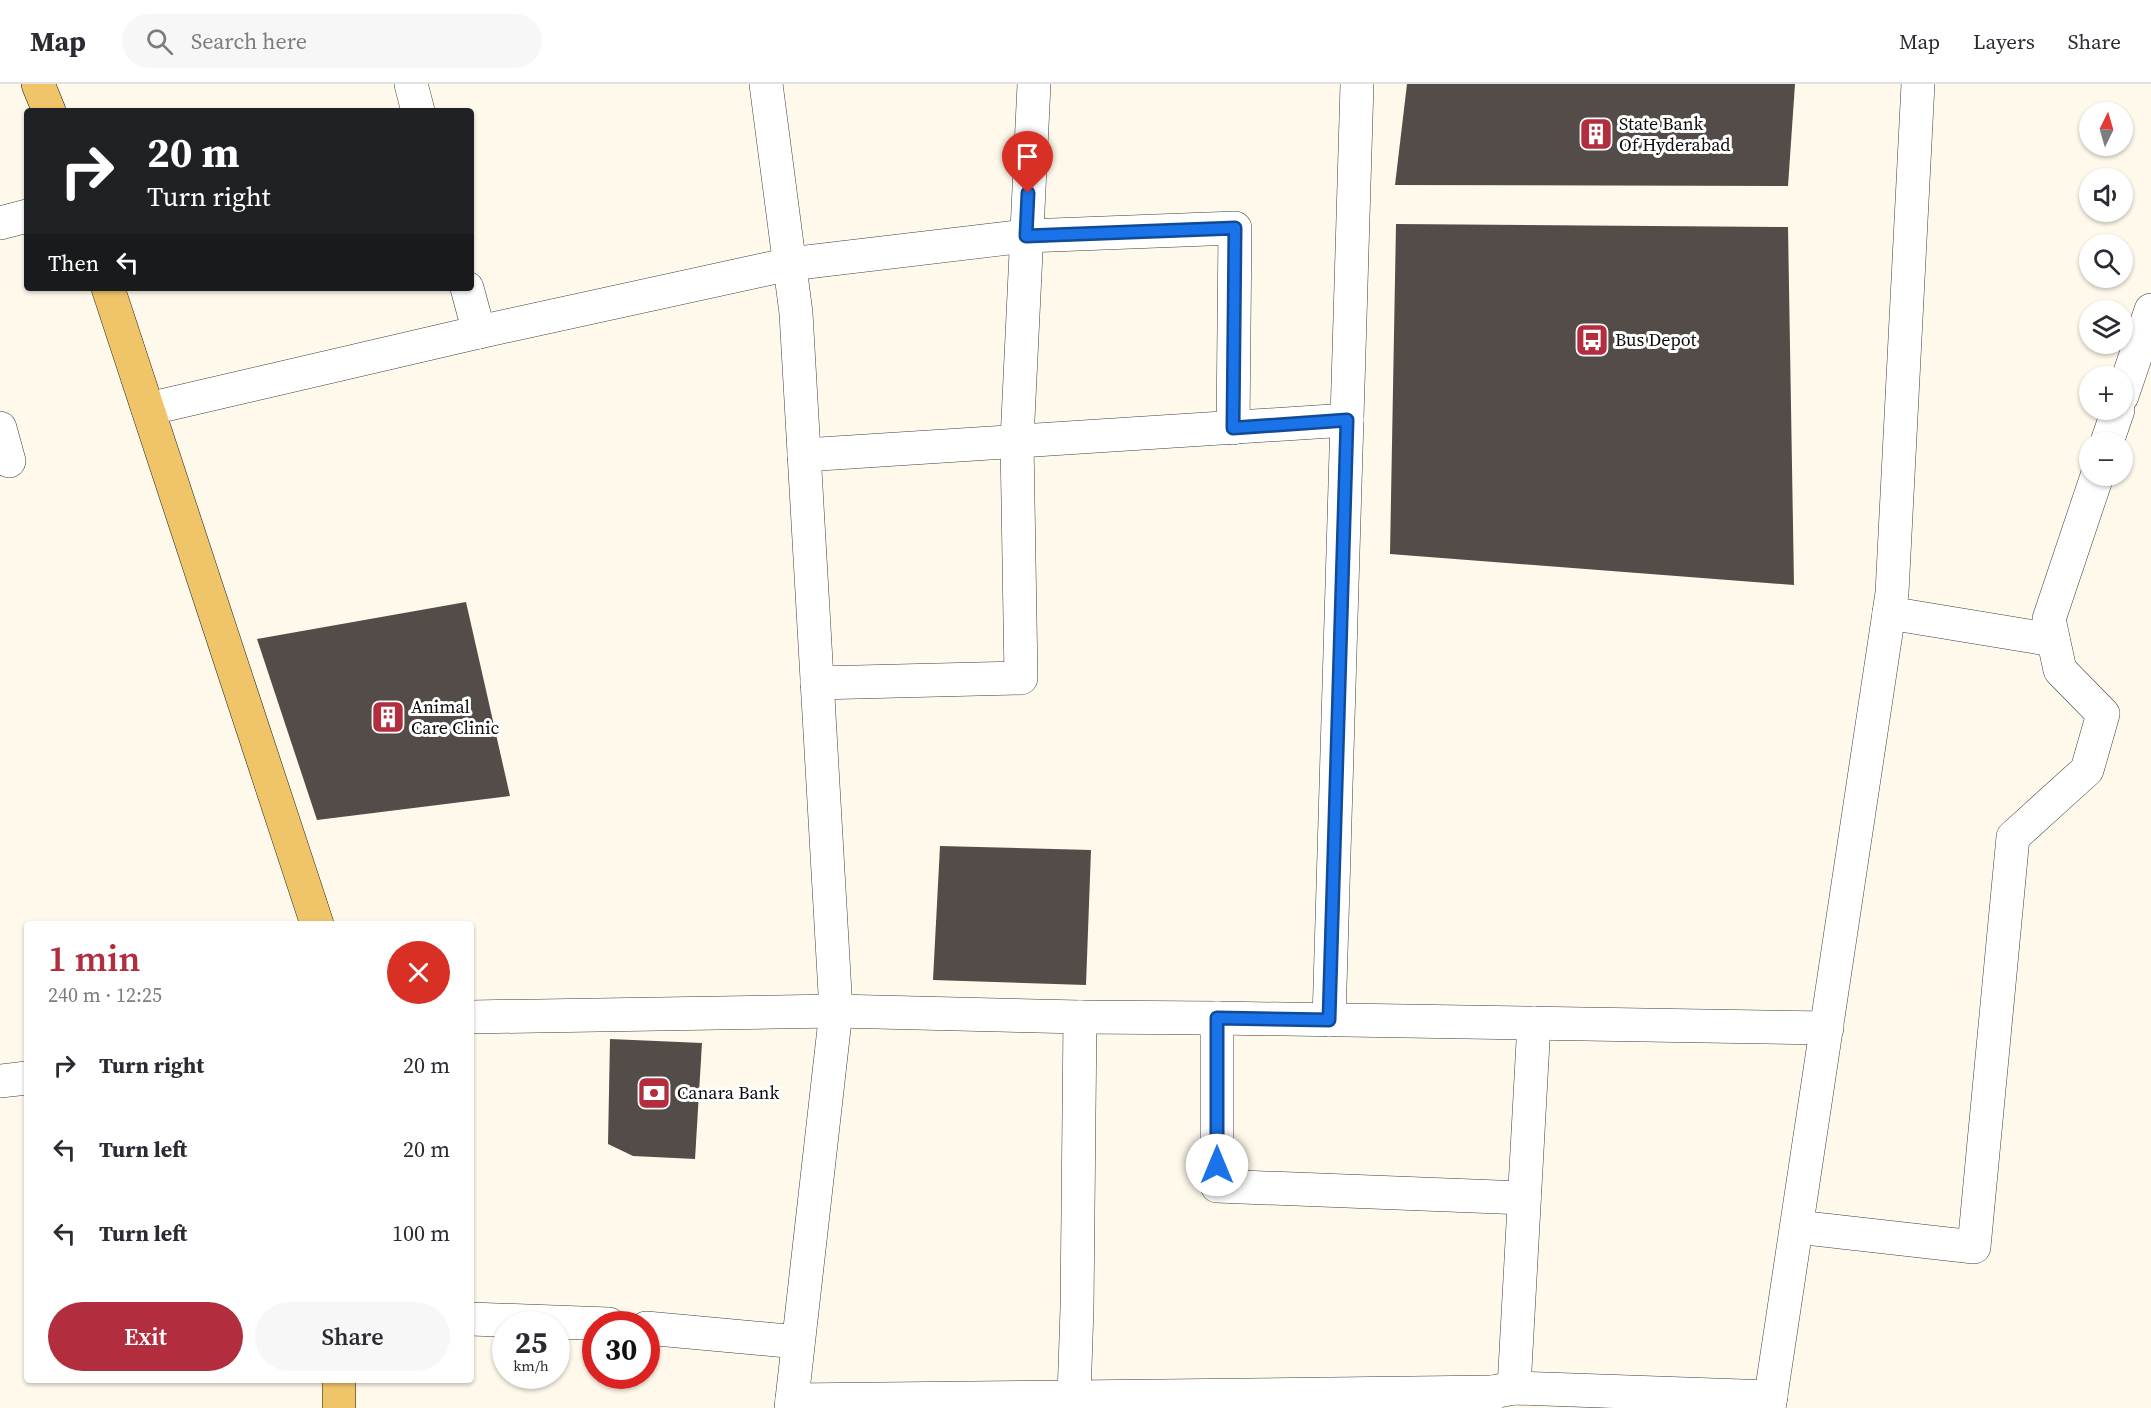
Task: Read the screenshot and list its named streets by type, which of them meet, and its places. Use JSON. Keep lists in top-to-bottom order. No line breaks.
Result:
{"places":{"building":["State Bank Of Hyderabad","Animal Care Clinic"],"bus stop":["Bus Depot"],"bank":["Canara Bank"]},"north":"top","page":{"header":"Map","search":"Search here","nav":["Map","Layers","Share"],"map_buttons":["+","−"],"turn":["20 m","Turn right"],"then":"Then","heading":["1 min","240 m · 12:25"],"list":[{"name":"Turn right","value":"20 m"},{"name":"Turn left","value":"20 m"},{"name":"Turn left","value":"100 m"}],"buttons":["Exit","Share"],"speed":"25 km/h","limit":"30"}}
